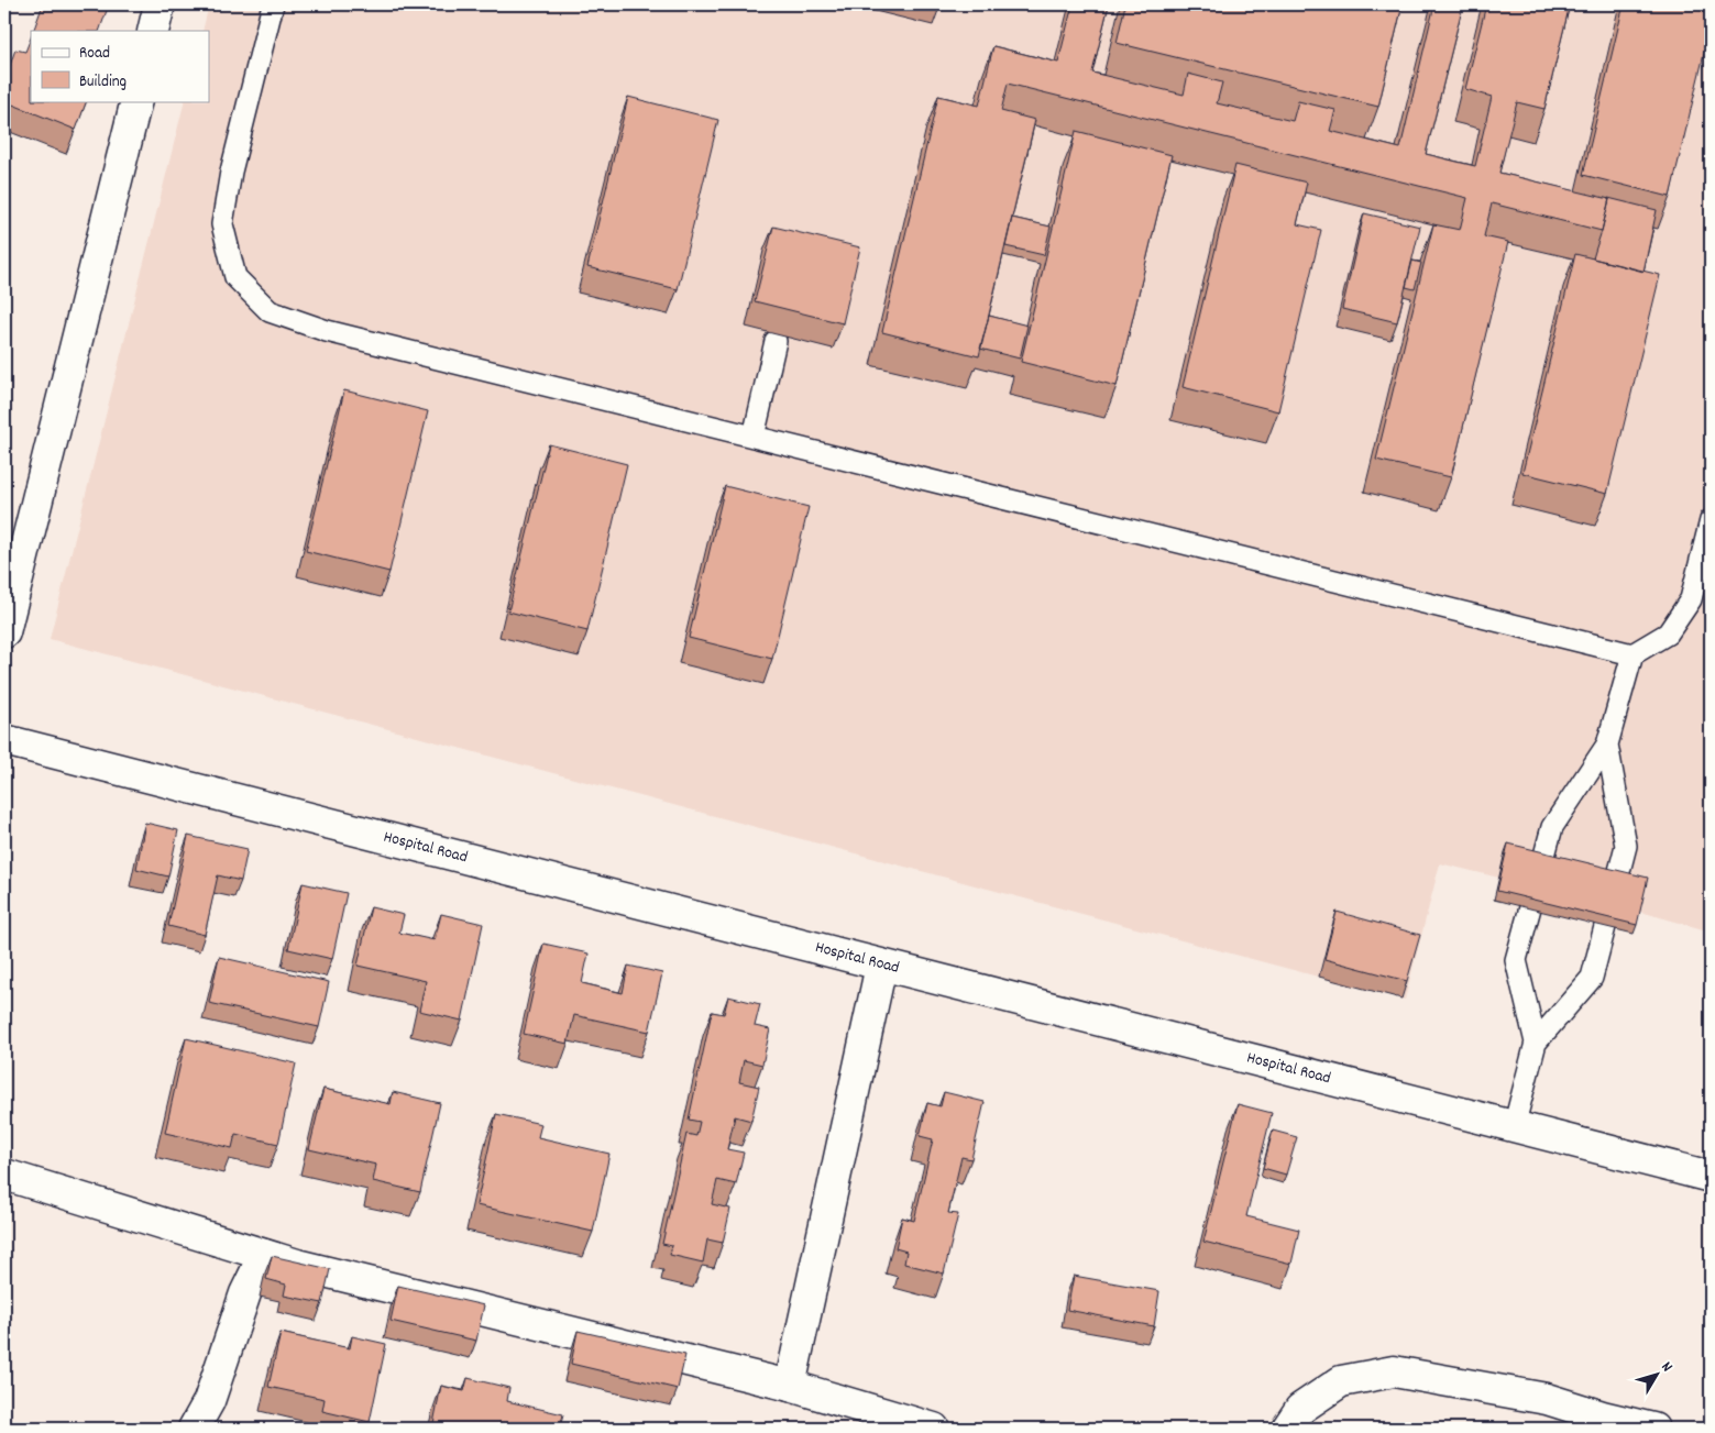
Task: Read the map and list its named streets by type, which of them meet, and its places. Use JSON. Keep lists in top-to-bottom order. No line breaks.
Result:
{"streets":{"street":["Hospital Road"]},"legend":["Road","Building"],"north":"top right"}
